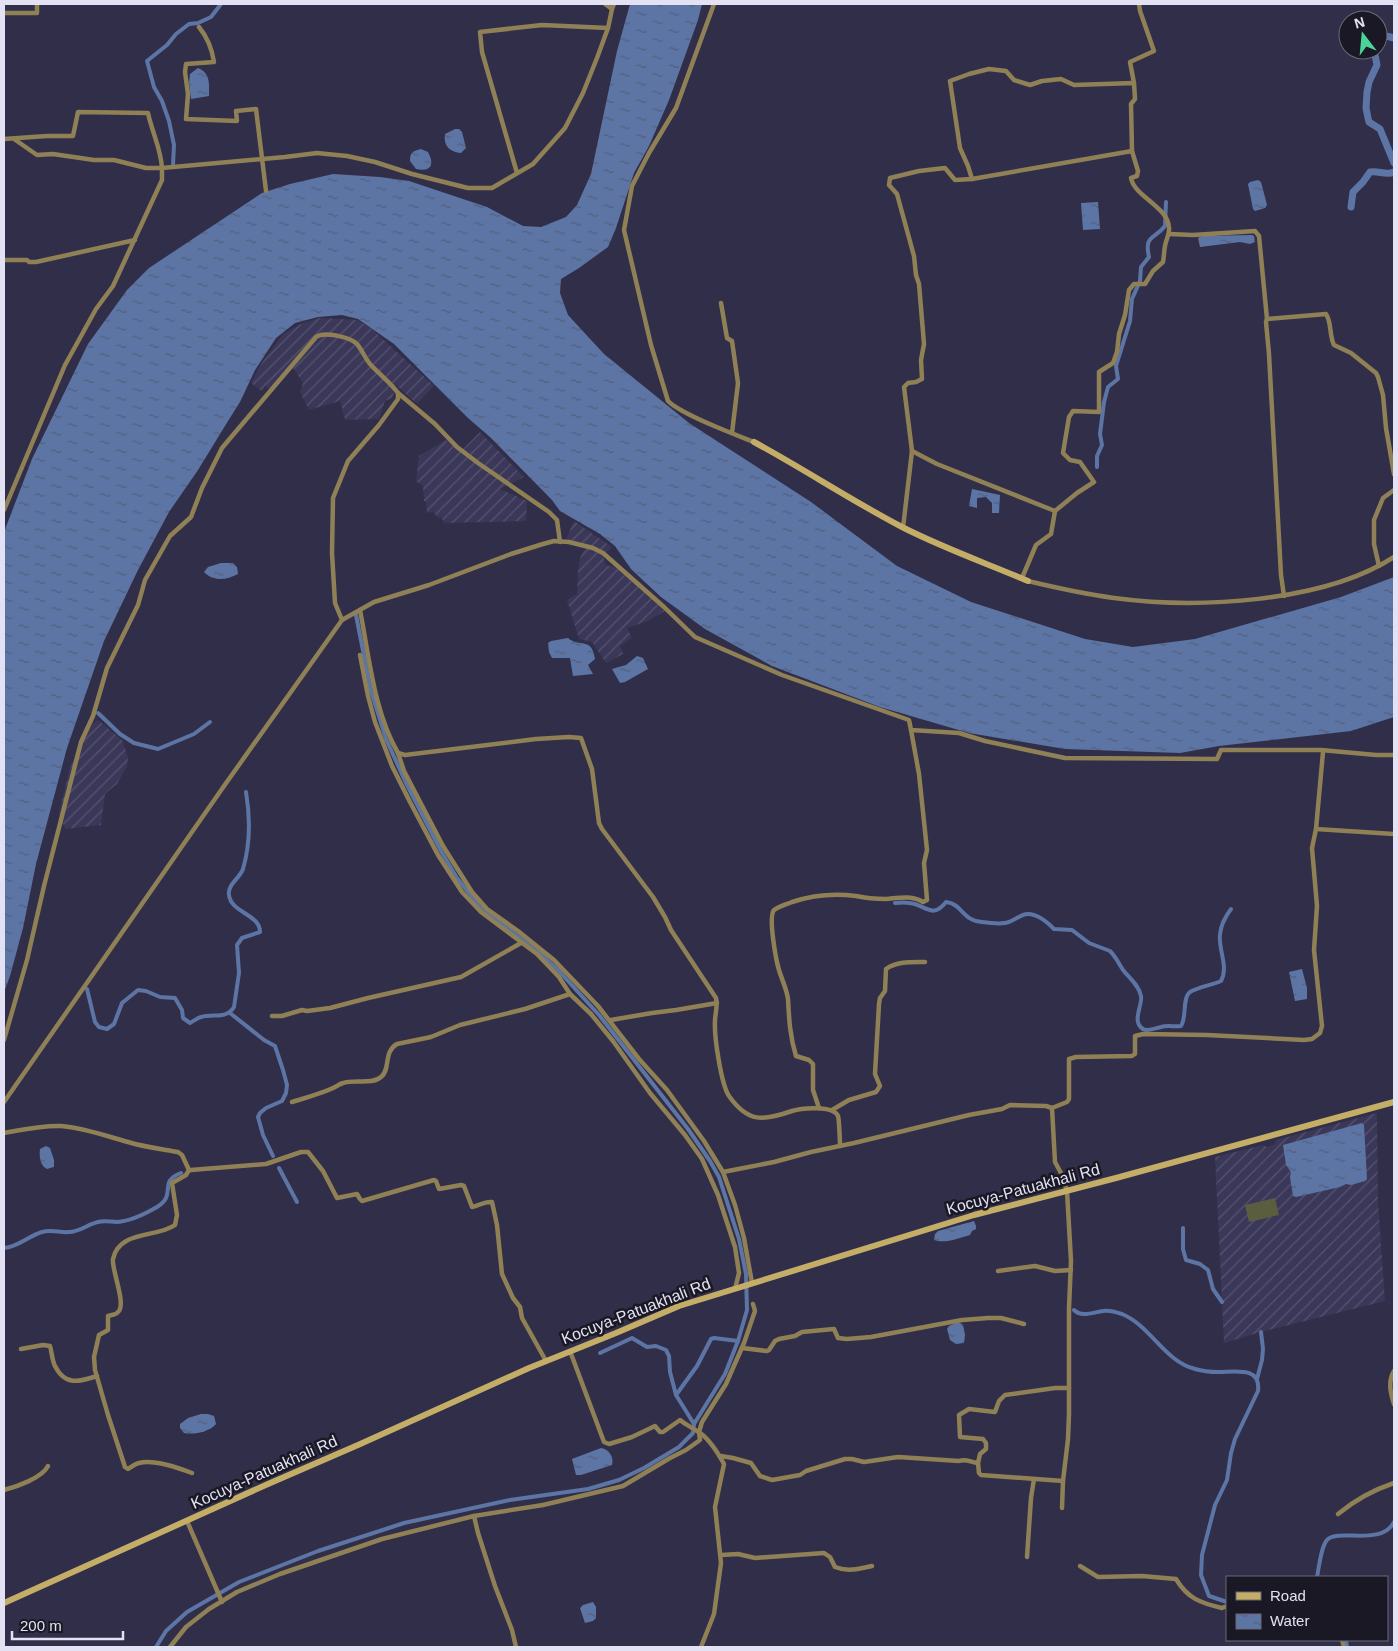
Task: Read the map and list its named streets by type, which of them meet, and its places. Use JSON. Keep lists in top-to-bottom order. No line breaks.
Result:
{"streets":{"main road":["Kocuya-Patuakhali Rd"]},"legend":["Road","Water"],"scale_bar":"200 m","north":"top"}
